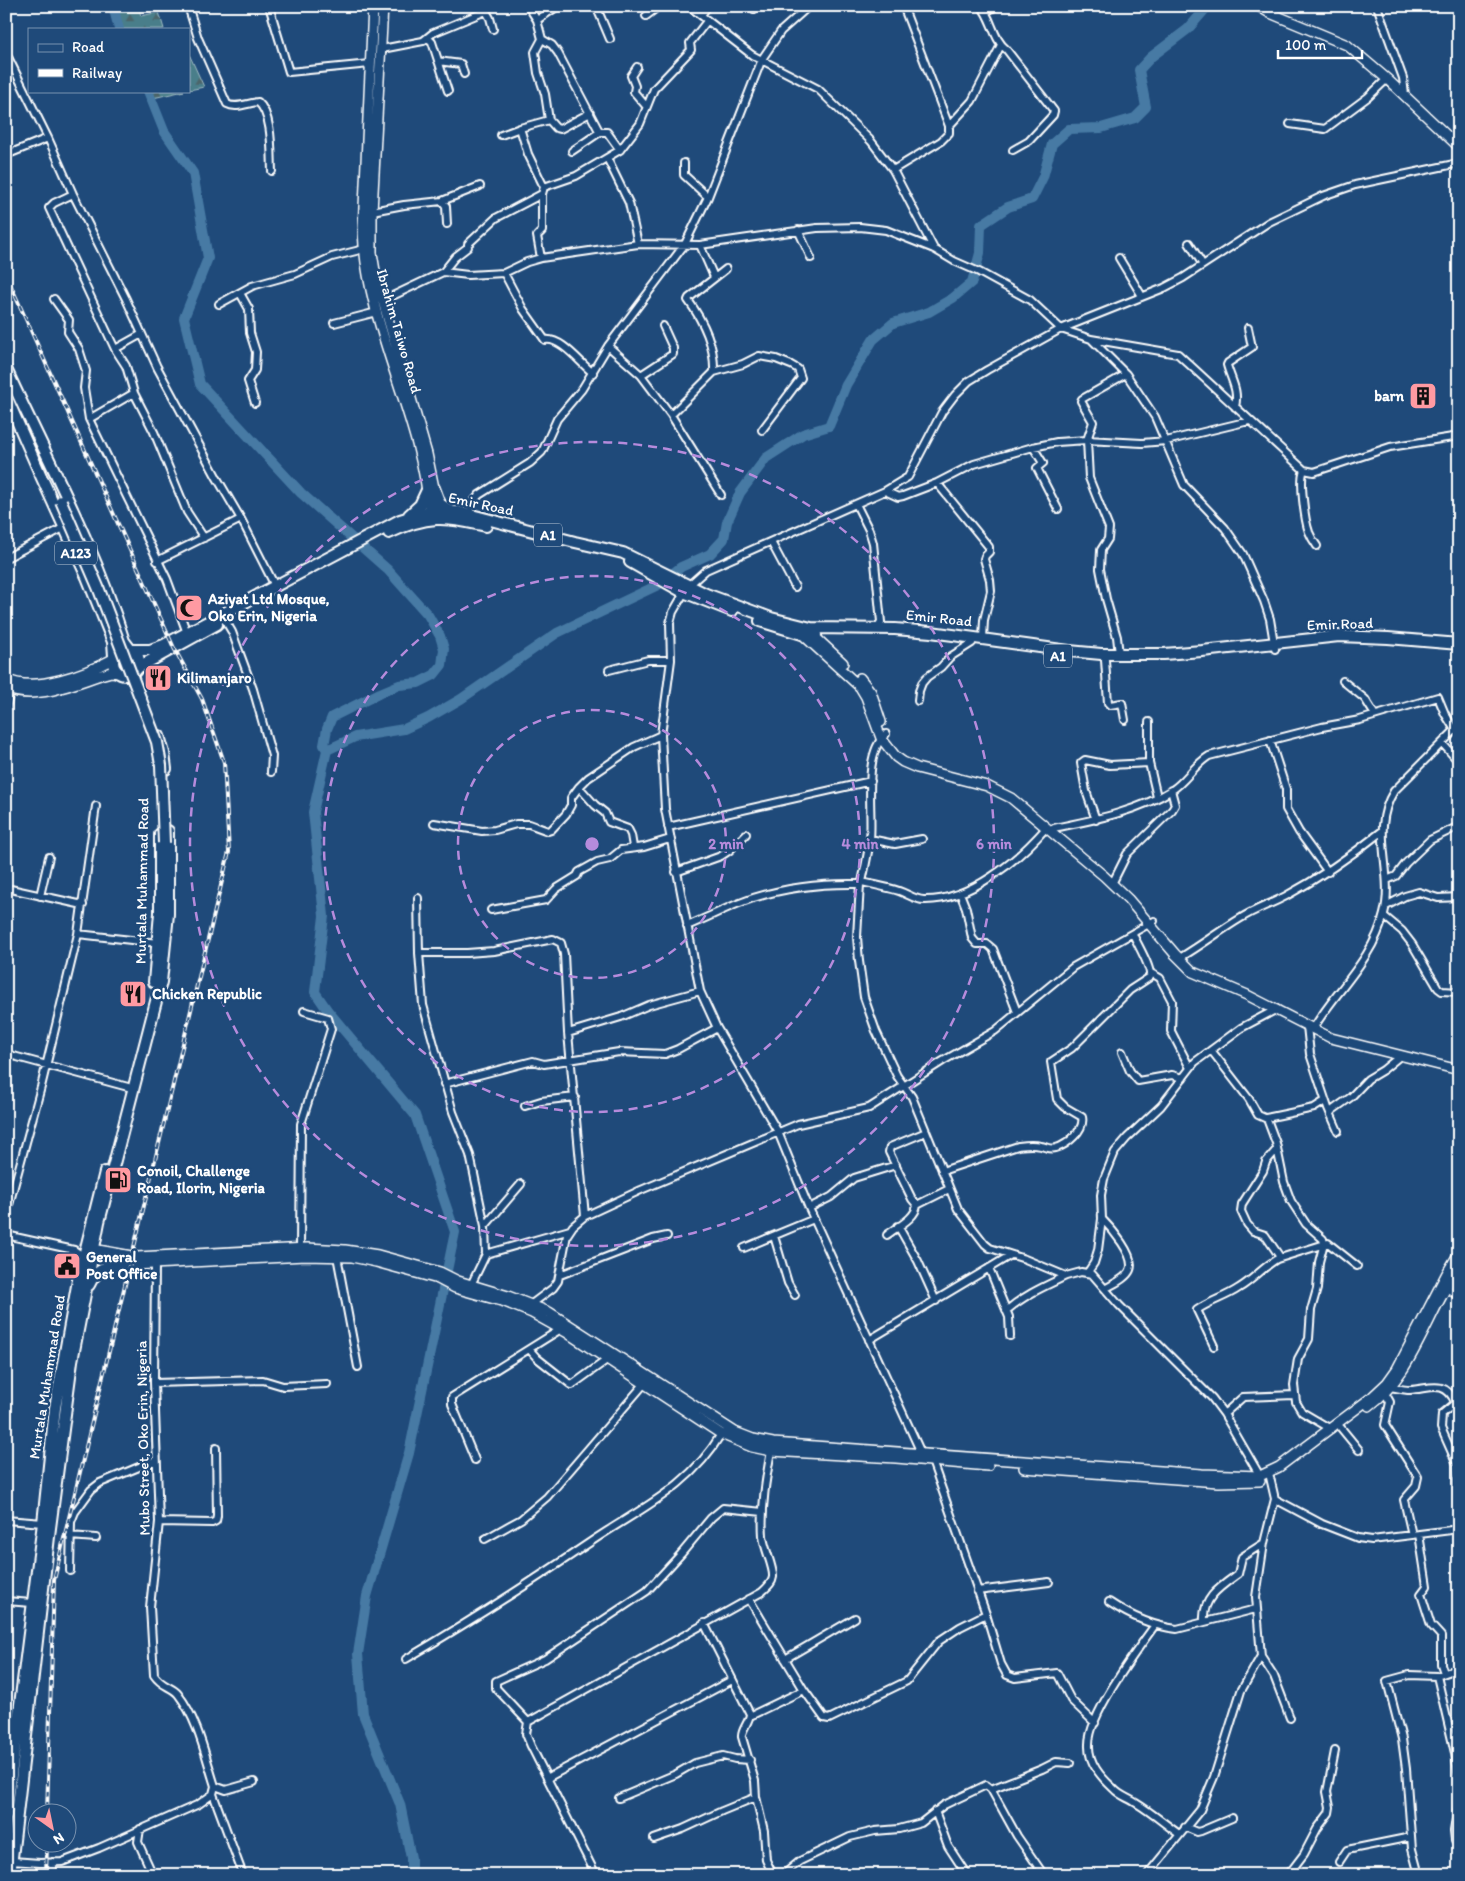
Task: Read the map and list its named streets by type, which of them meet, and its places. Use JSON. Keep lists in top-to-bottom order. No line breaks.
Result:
{"streets":{"highway":["Emir Road","A1","A123","Murtala Muhammad Road"],"main road":["Ibrahim Taiwo Road"],"street":["Mubo Street, Oko Erin, Nigeria"]},"crossings":[["Ibrahim Taiwo Road","Emir Road"],["Ibrahim Taiwo Road","A1"],["Emir Road","A1"],["A1","Murtala Muhammad Road"]],"places":{"building":["barn"],"mosque":["Aziyat Ltd Mosque, Oko Erin, Nigeria"],"restaurant":["Kilimanjaro","Chicken Republic"],"fuel station":["Conoil, Challenge Road, Ilorin, Nigeria"],"public building":["General Post Office"]},"legend":["Road","Railway"],"scale_bar":"100 m","north":"bottom right","rings":["2 min","4 min","6 min"]}
